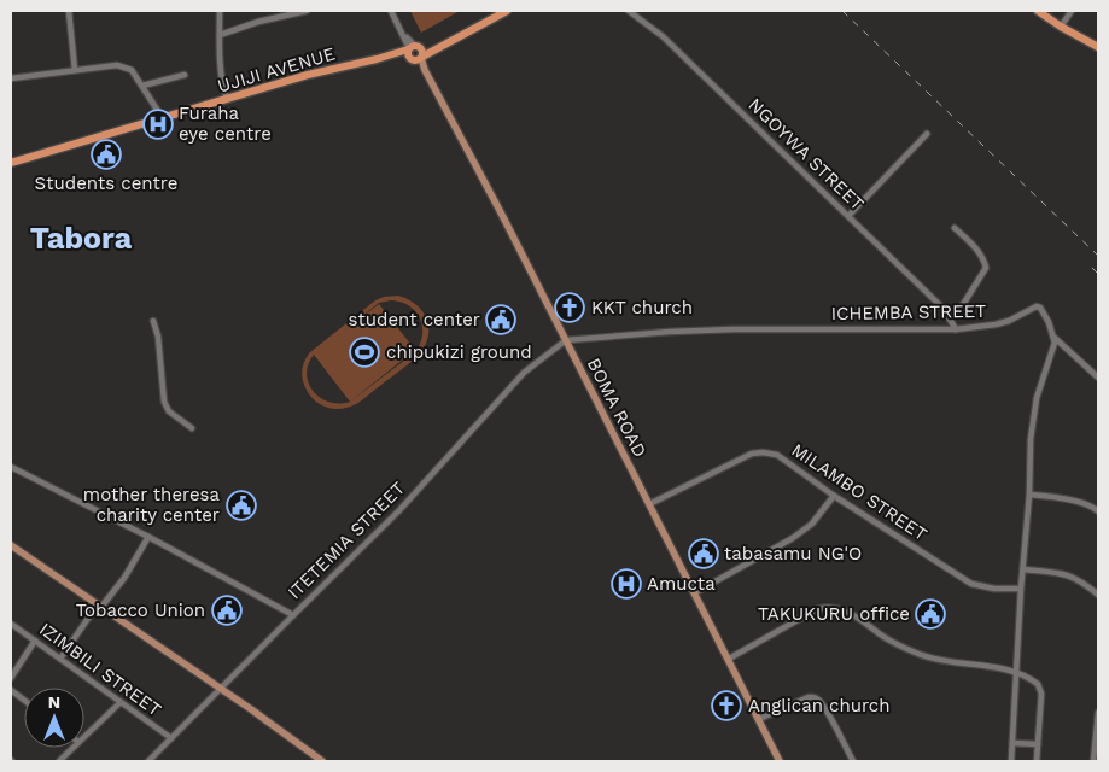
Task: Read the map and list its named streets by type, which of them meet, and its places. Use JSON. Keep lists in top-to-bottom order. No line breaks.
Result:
{"streets":{"highway":["UJIJI AVENUE"],"main road":["BOMA ROAD"],"street":["NGOYWA STREET","ICHEMBA STREET","MILAMBO STREET","ITETEMIA STREET","IZIMBILI STREET"]},"crossings":[["NGOYWA STREET","ICHEMBA STREET"],["ICHEMBA STREET","BOMA ROAD"],["ICHEMBA STREET","ITETEMIA STREET"],["BOMA ROAD","MILAMBO STREET"],["BOMA ROAD","ITETEMIA STREET"],["ITETEMIA STREET","IZIMBILI STREET"]],"districts":["Tabora"],"places":{"hospital":["Furaha eye centre","Amucta"],"public building":["Students centre","student center","mother theresa charity center","tabasamu NG'O","Tobacco Union","TAKUKURU office"],"church":["KKT church","Anglican church"],"sports":["chipukizi ground"]},"north":"top"}
